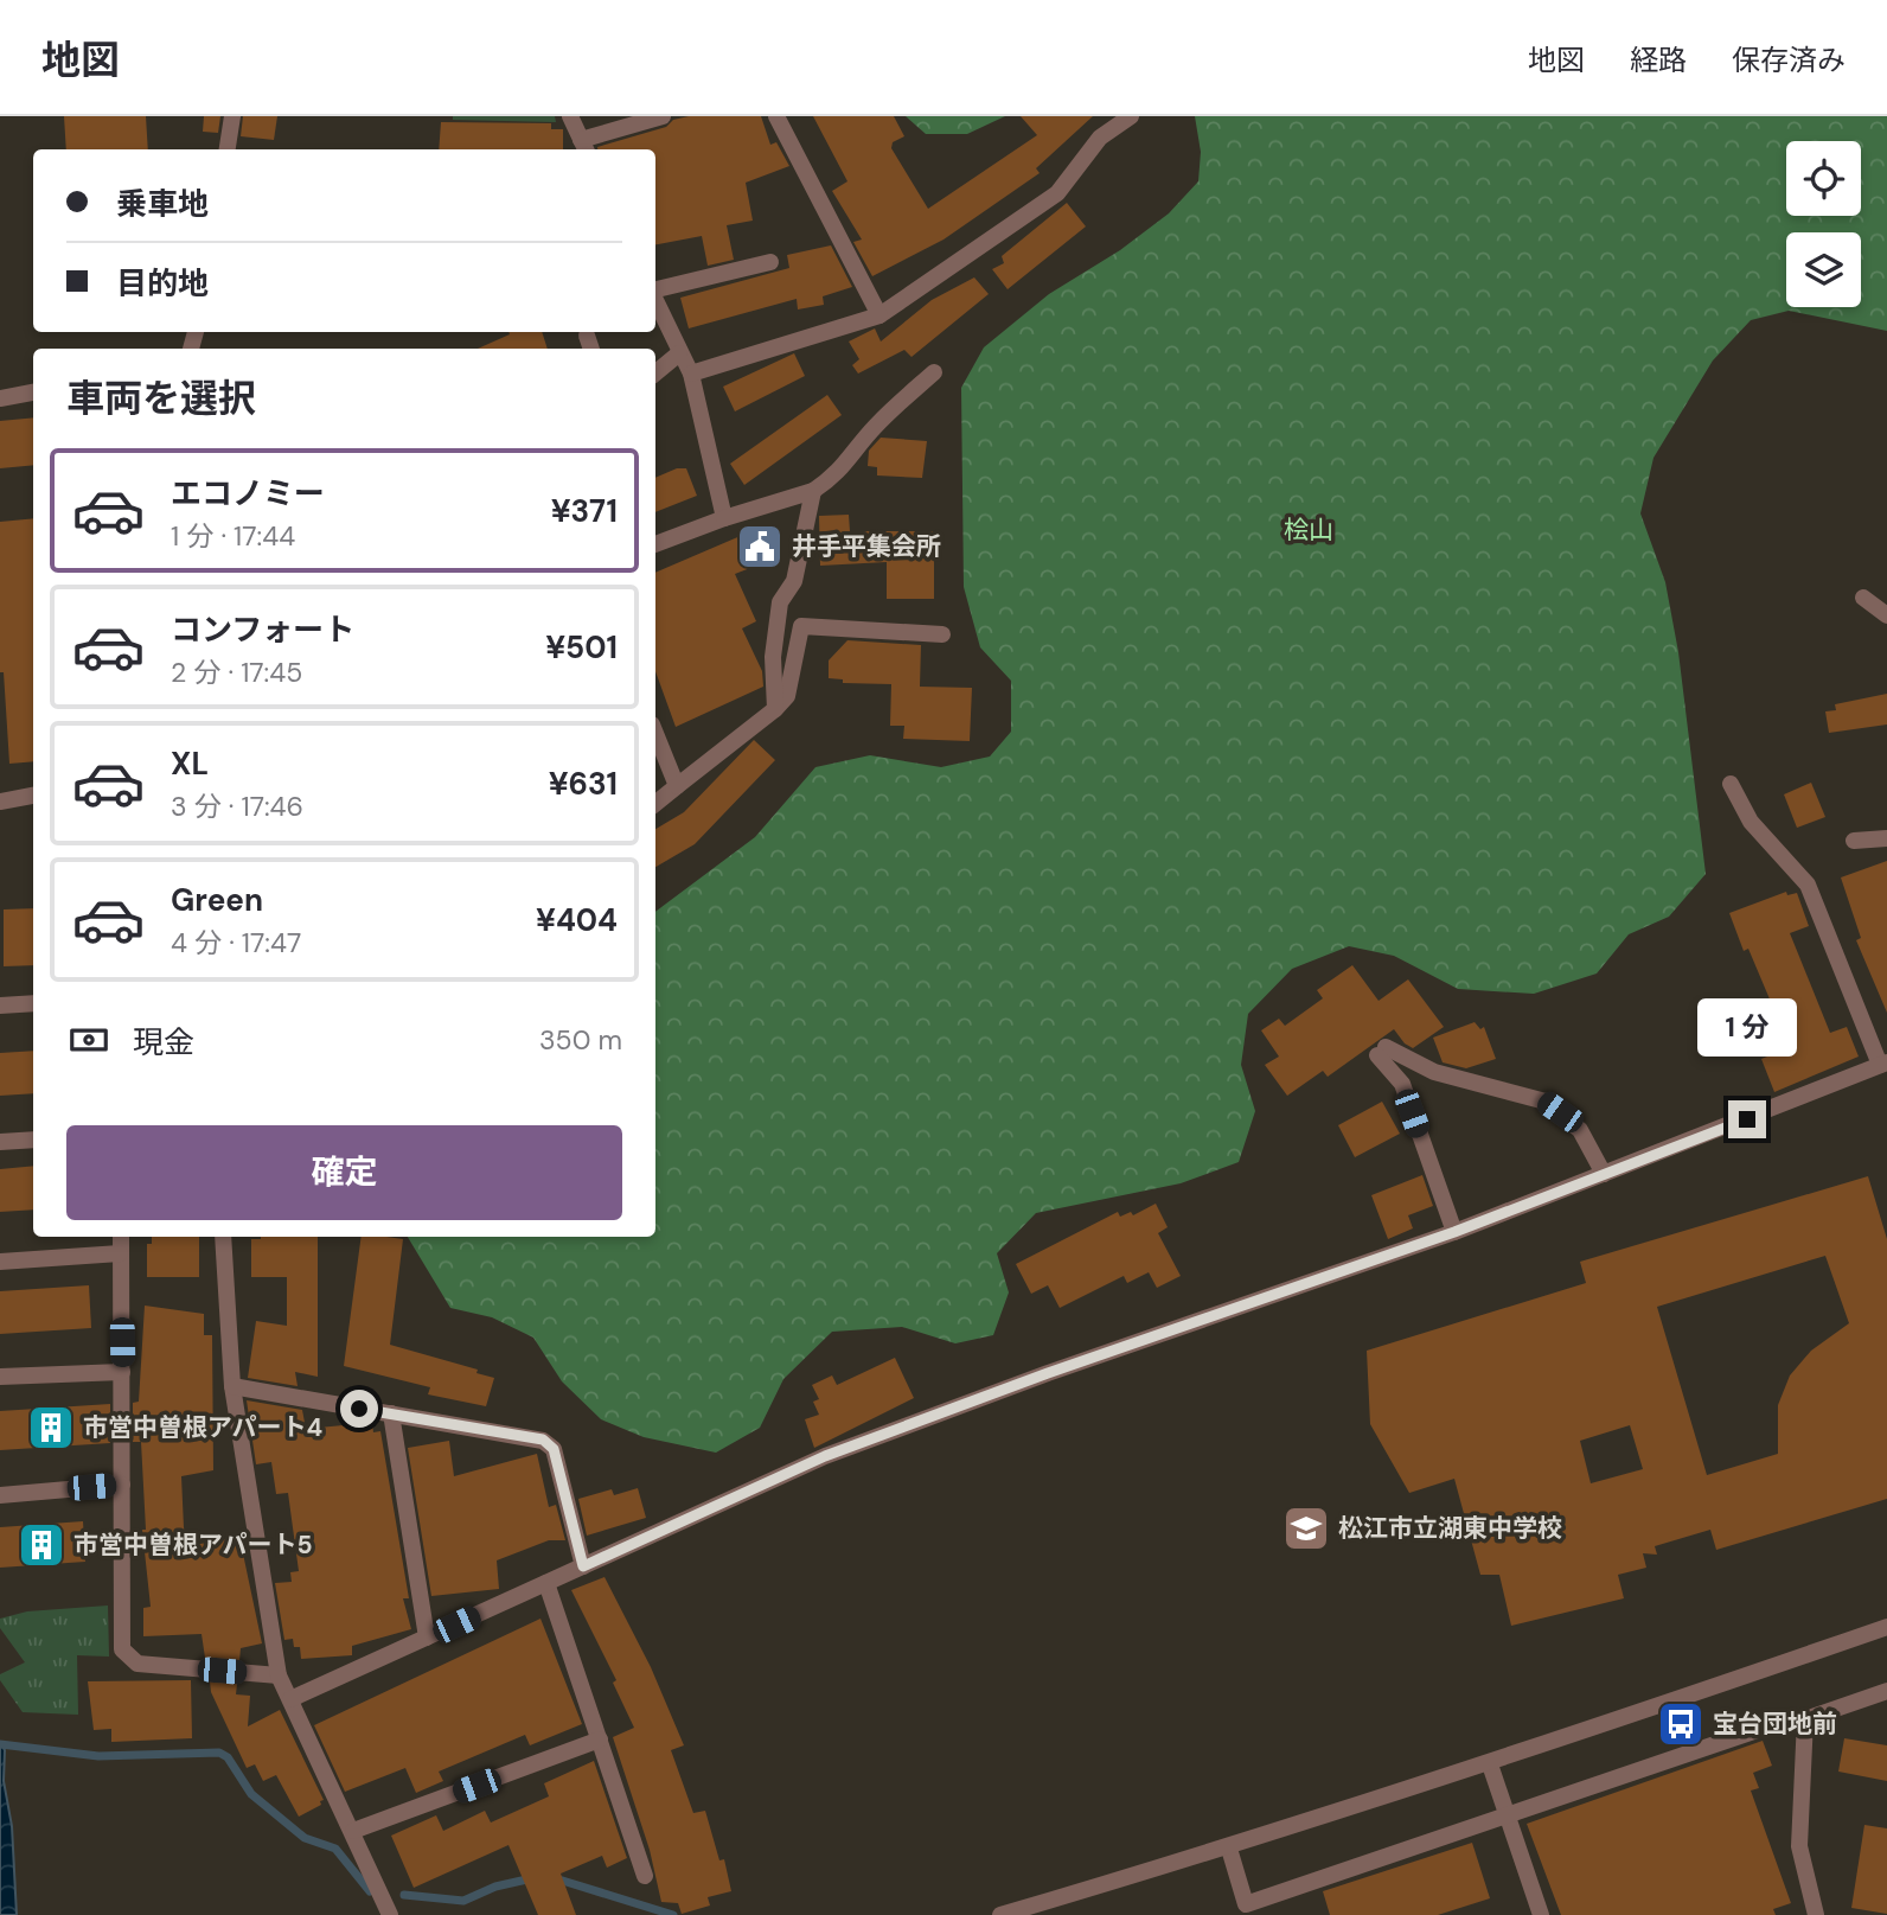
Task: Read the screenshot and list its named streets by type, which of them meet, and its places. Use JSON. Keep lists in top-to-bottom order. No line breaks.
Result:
{"parks":["桧山"],"places":{"public building":["井手平集会所"],"building":["市営中曽根アパート4","市営中曽根アパート5"],"school or university":["松江市立湖東中学校"],"bus stop":["宝台団地前"]},"page":{"header":"地図","nav":["地図","経路","保存済み"],"banner":["乗車地","目的地"],"heading":"車両を選択","list":[{"name":"エコノミー","note":"1 分 · 17:44","value":"¥371"},{"name":"コンフォート","note":"2 分 · 17:45","value":"¥501"},{"name":"XL","note":"3 分 · 17:46","value":"¥631"},{"name":"Green","note":"4 分 · 17:47","value":"¥404"}],"pay":["現金","350 m"],"bubble":"1 分","buttons":"確定"}}
